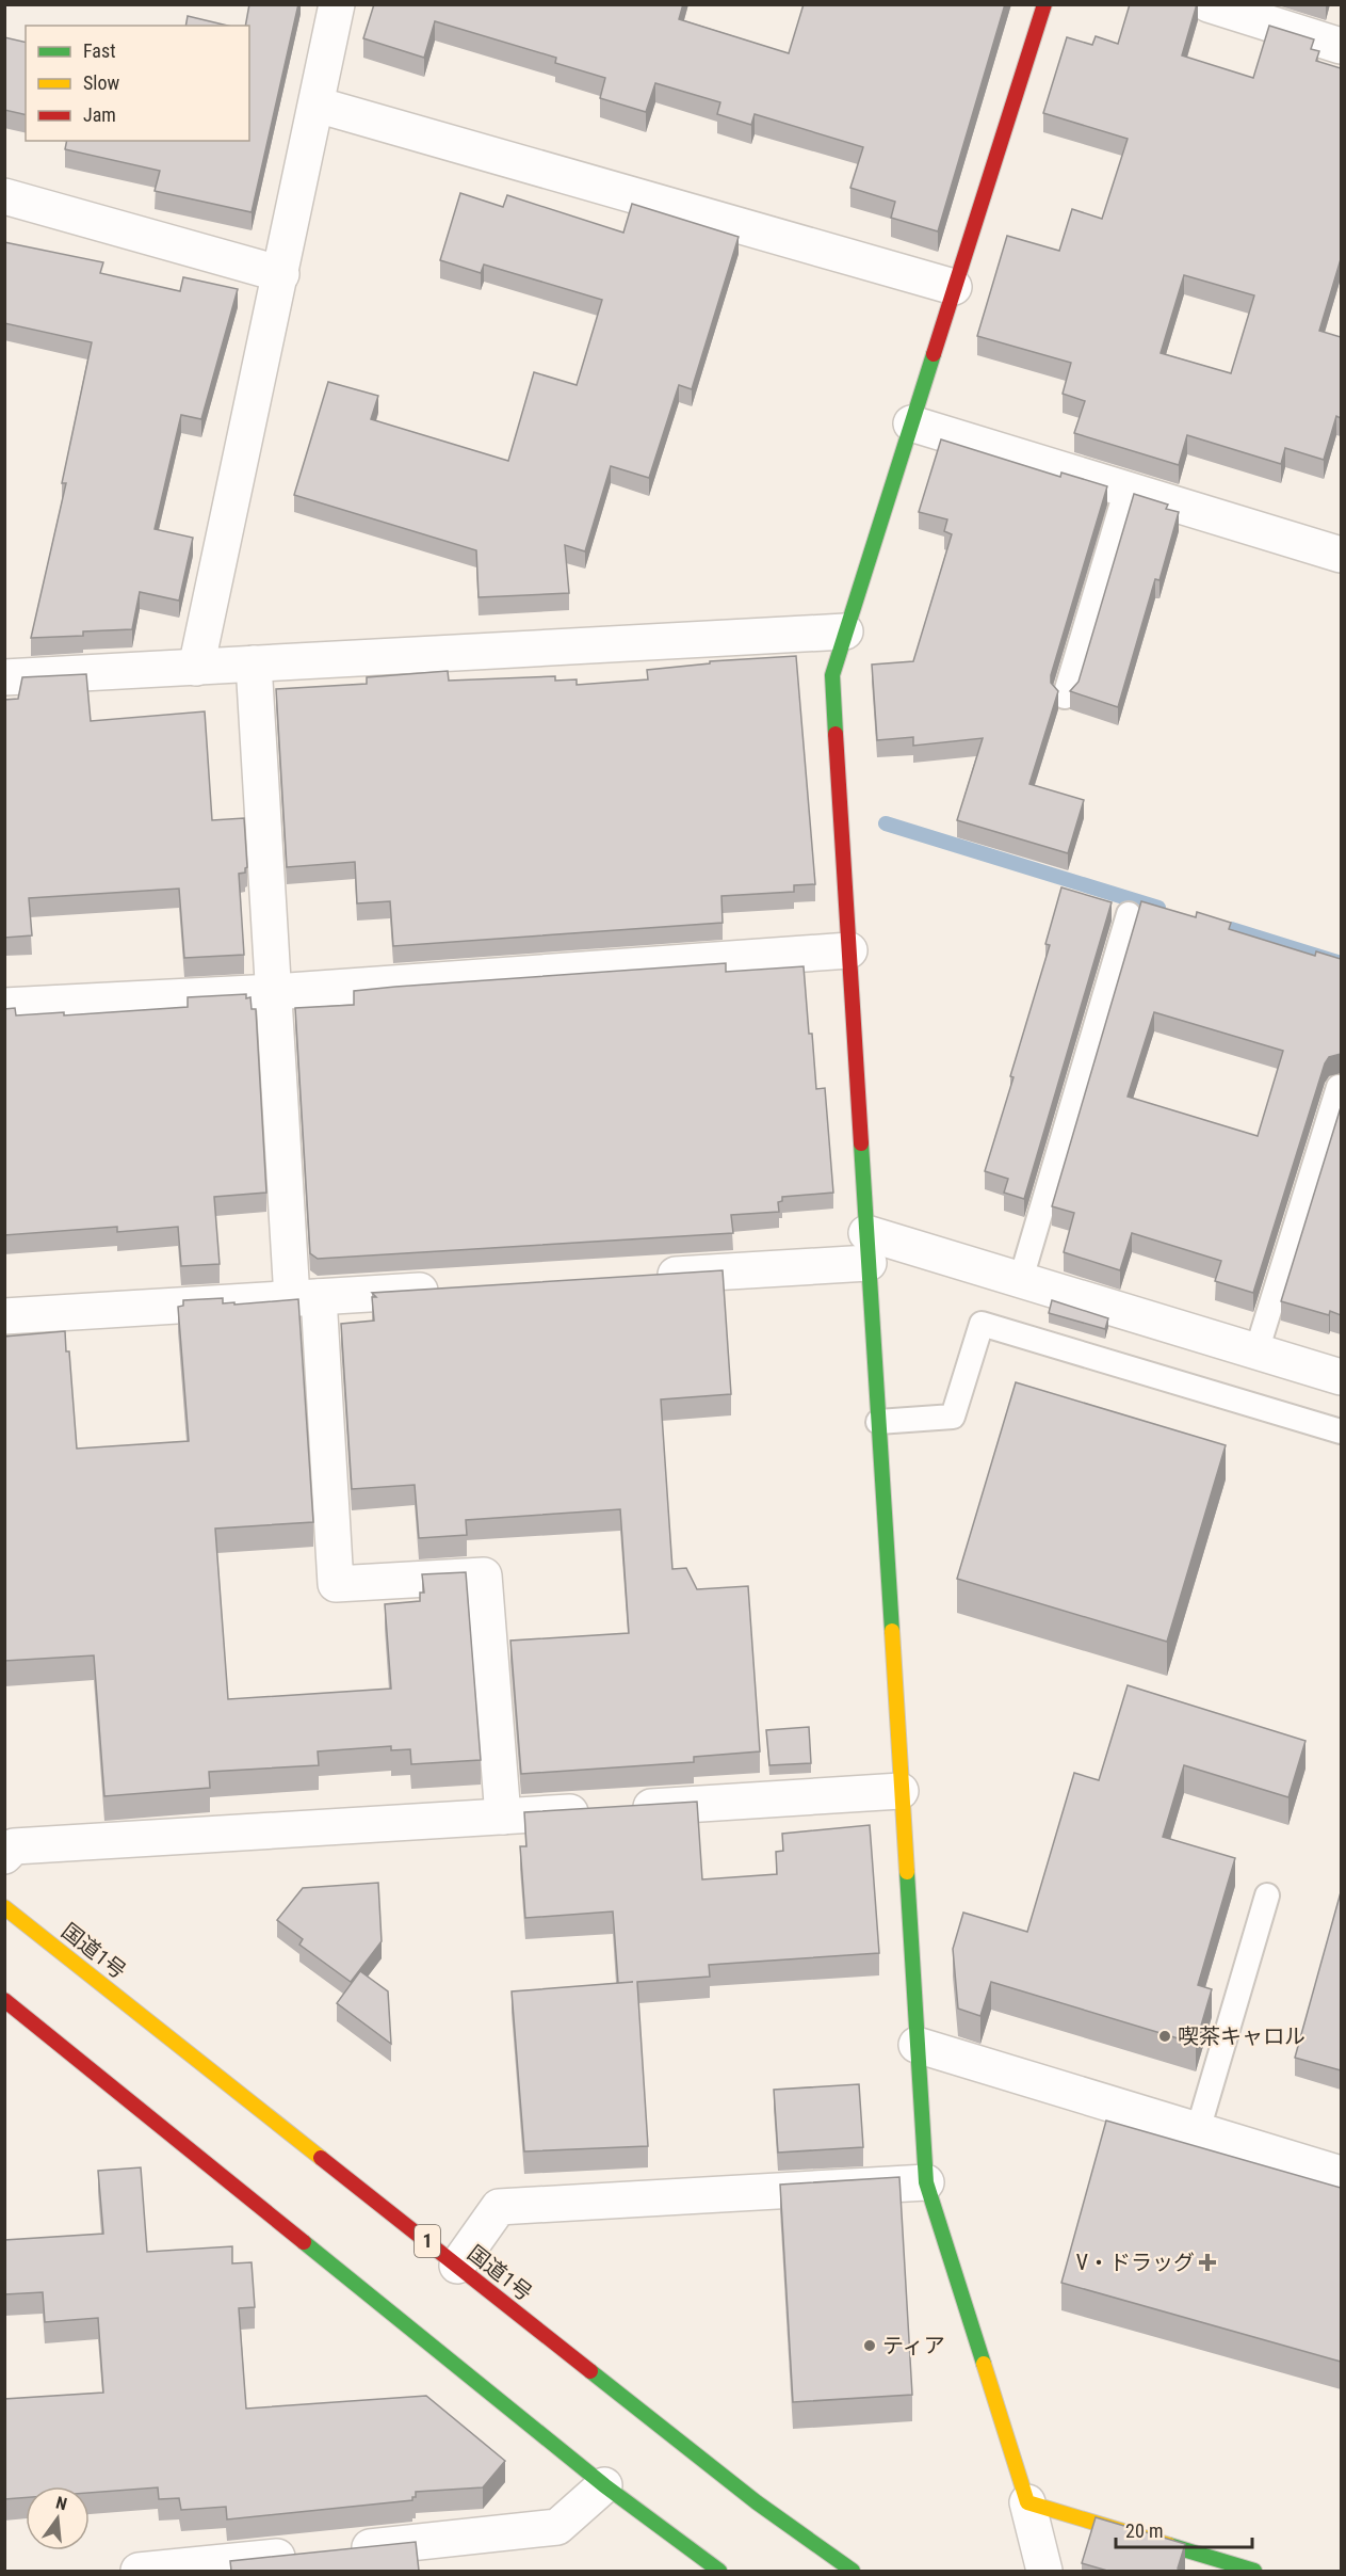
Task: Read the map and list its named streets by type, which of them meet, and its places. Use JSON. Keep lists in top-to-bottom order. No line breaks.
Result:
{"streets":{"main road":["国道1号","1"]},"places":{"other":["喫茶キャロル","ティア"],"health":["V・ドラッグ"]},"legend":["Fast","Slow","Jam"],"scale_bar":"20 m","north":"top"}
